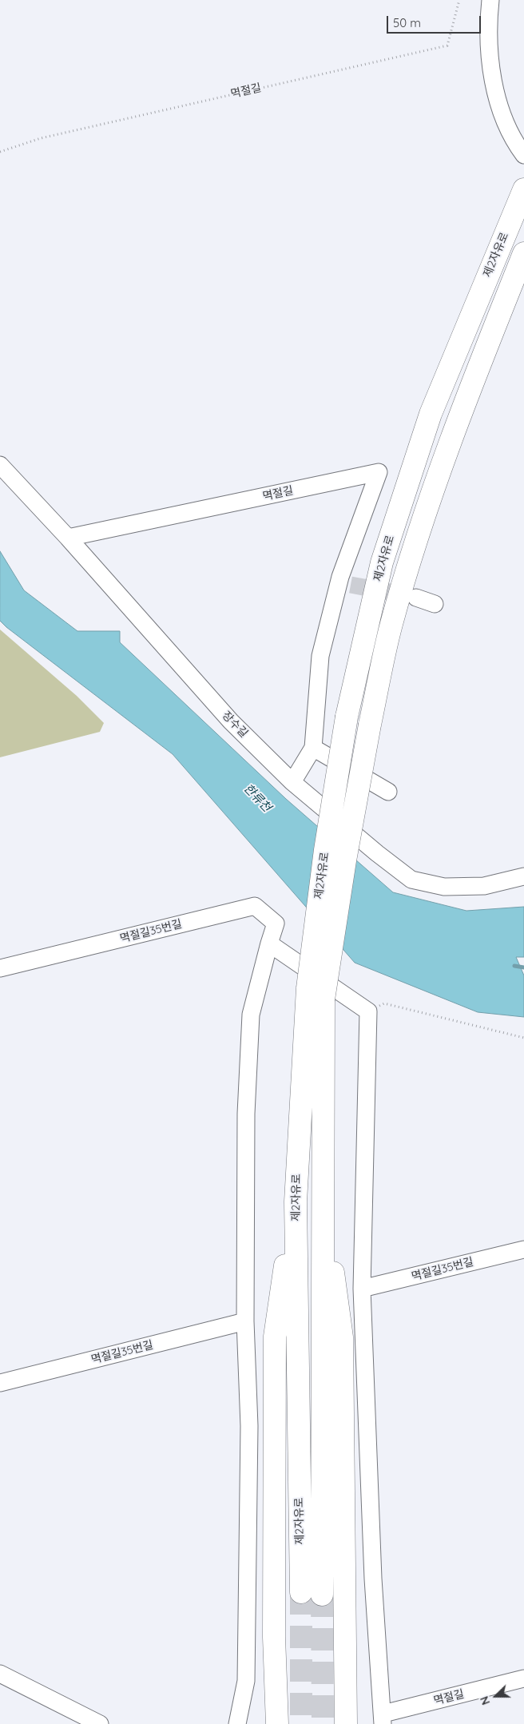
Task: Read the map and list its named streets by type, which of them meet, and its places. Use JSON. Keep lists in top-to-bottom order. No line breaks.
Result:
{"streets":{"highway":["제2자유로"],"street":["멱절길","장수길","멱절길35번길"]},"crossings":[["멱절길","장수길"]],"water":["한류천"],"scale_bar":"50 m","north":"left"}
